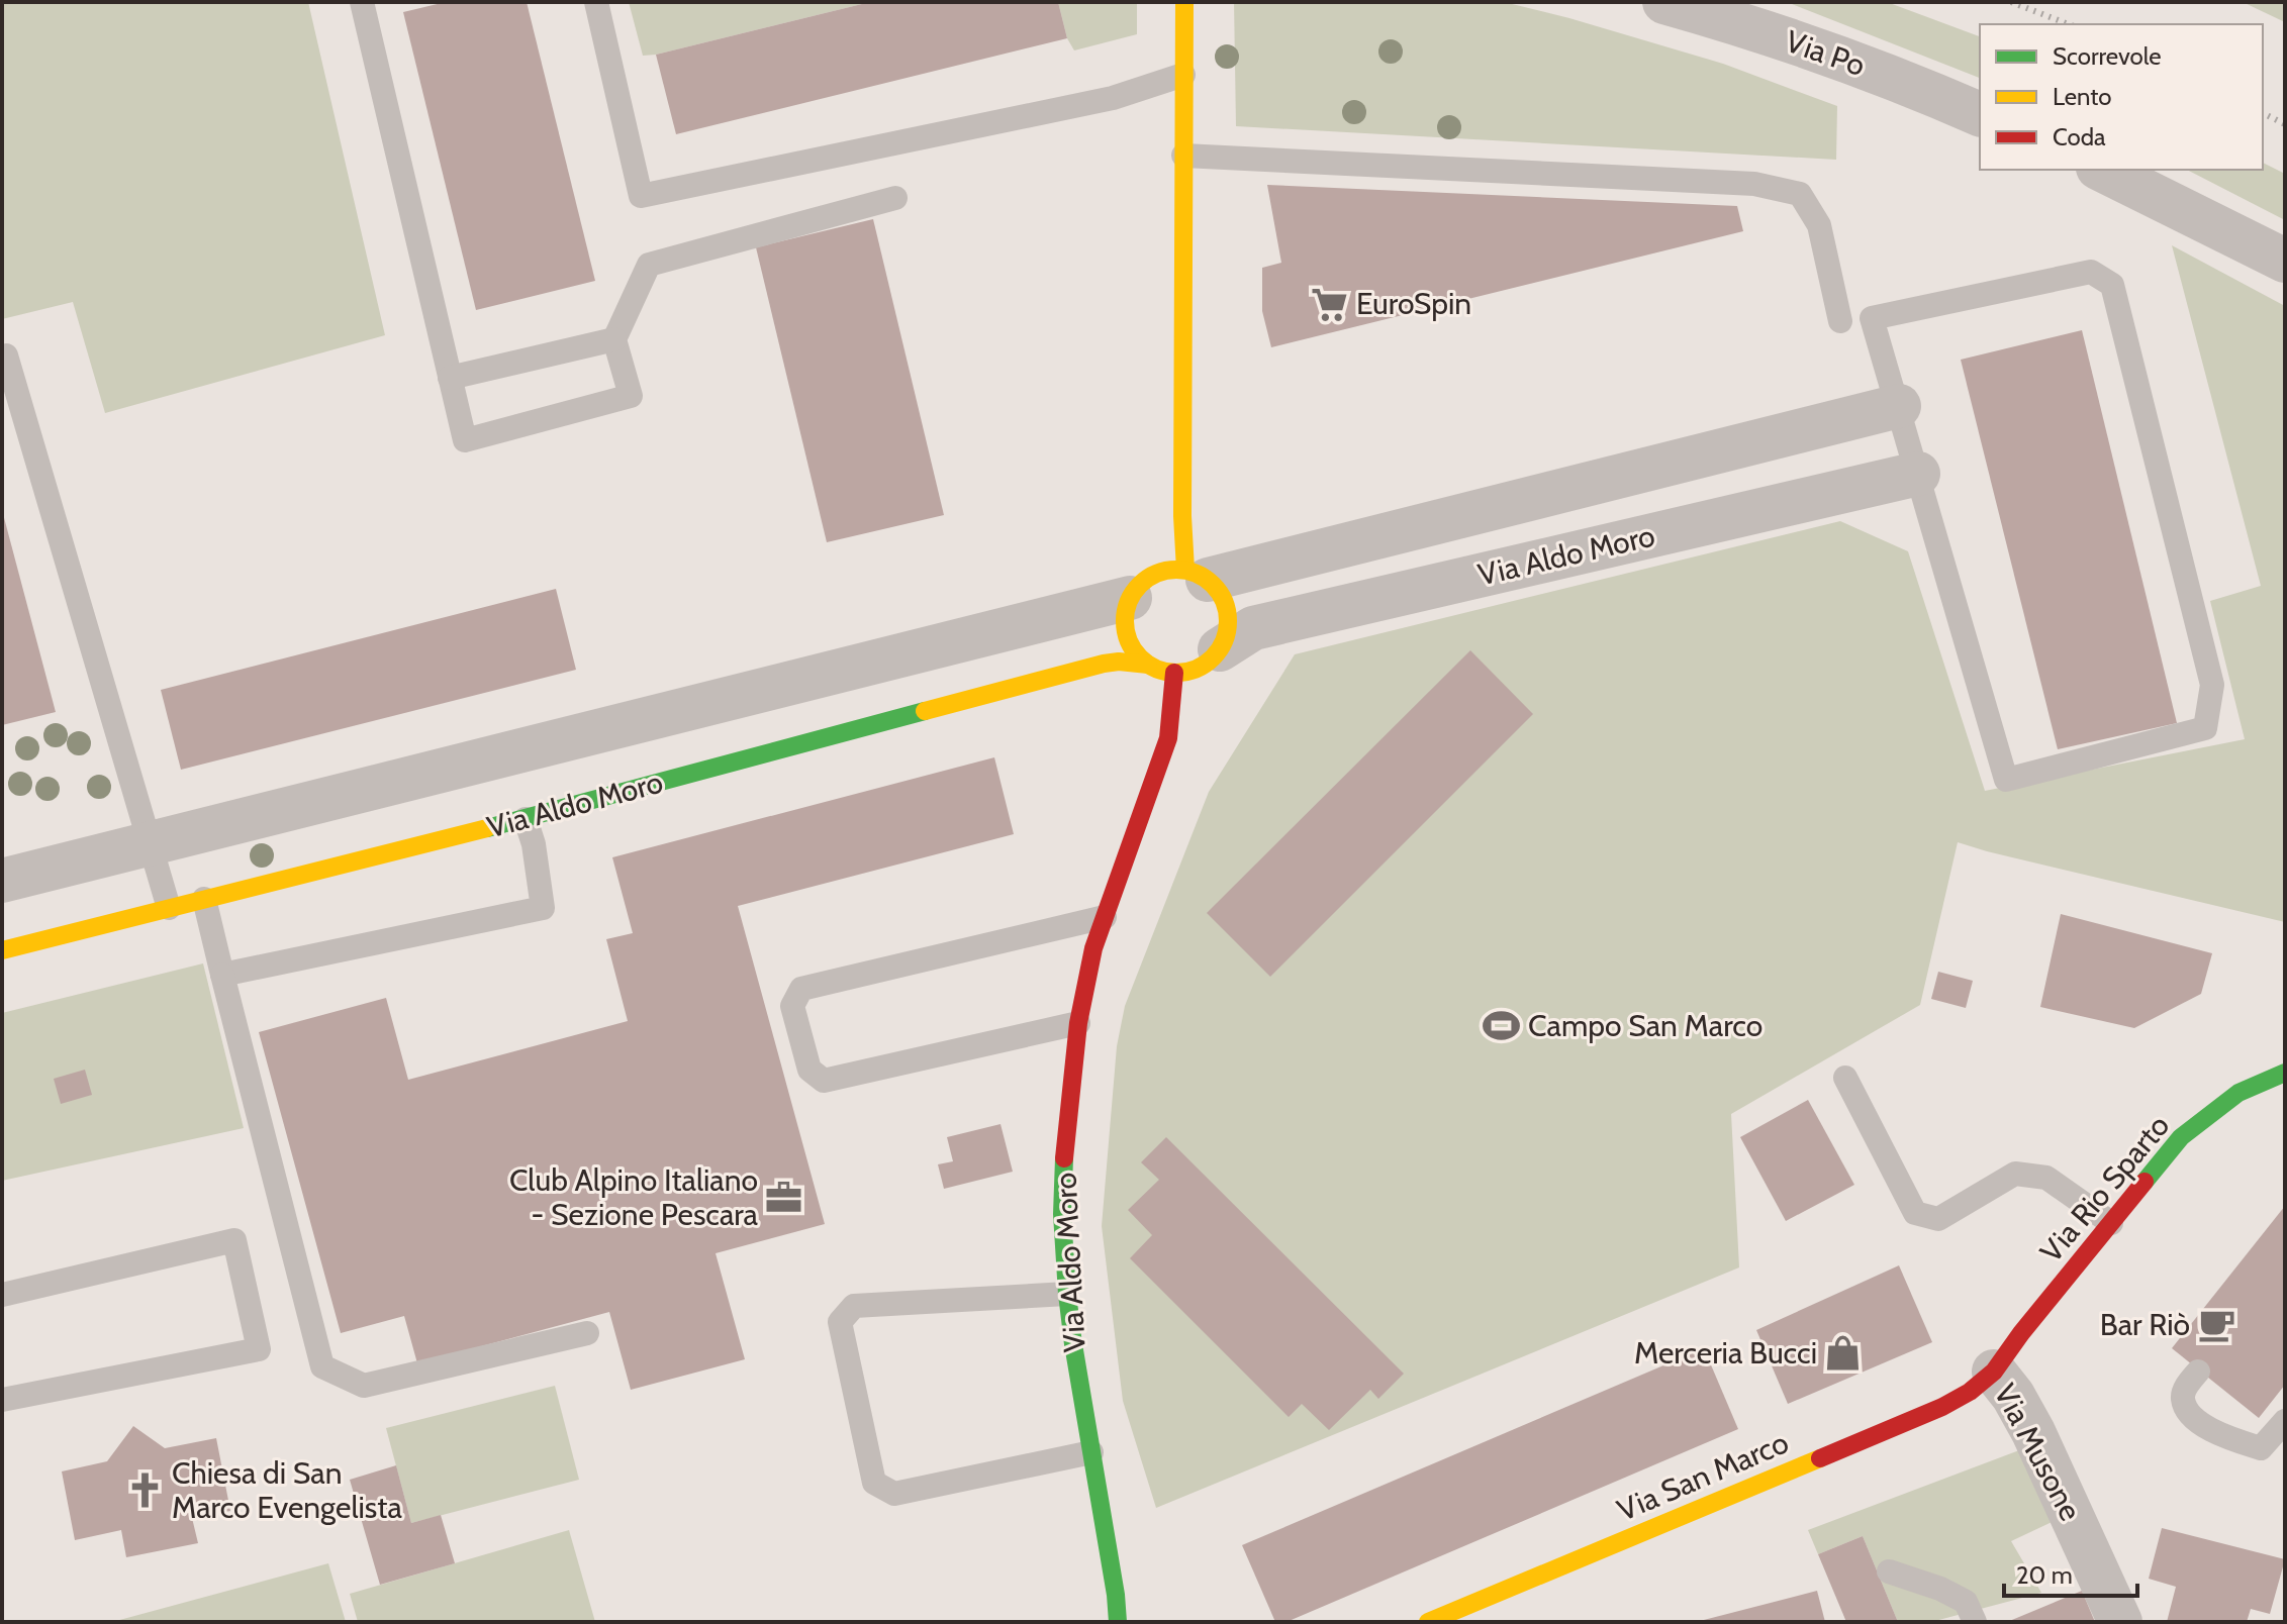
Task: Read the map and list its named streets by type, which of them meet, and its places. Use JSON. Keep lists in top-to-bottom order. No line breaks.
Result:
{"streets":{"street":["Via Po","Via Aldo Moro","Via Rio Sparto","Via Musone","Via San Marco"]},"crossings":[["Via Rio Sparto","Via Musone"],["Via Rio Sparto","Via San Marco"],["Via Musone","Via San Marco"]],"places":{"supermarket":["EuroSpin"],"sports":["Campo San Marco"],"office":["Club Alpino Italiano - Sezione Pescara"],"cafe":["Bar Riò"],"shop":["Merceria Bucci"],"church":["Chiesa di San Marco Evengelista"]},"legend":["Scorrevole","Lento","Coda"],"scale_bar":"20 m"}
